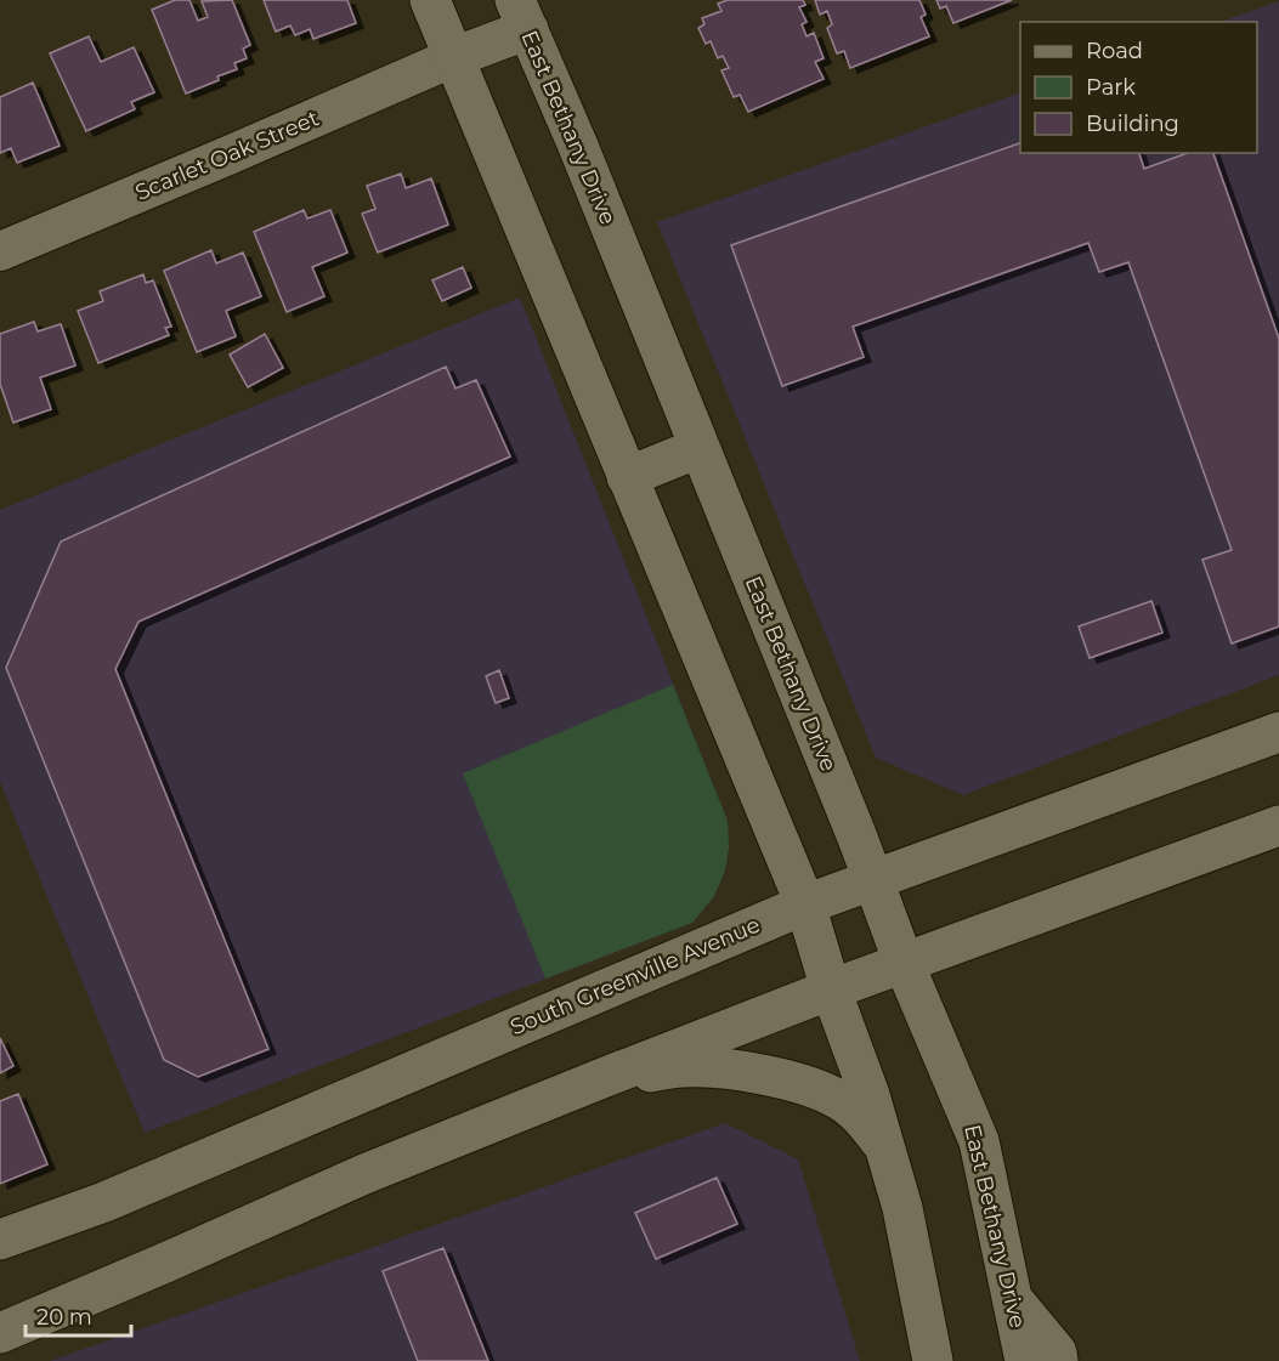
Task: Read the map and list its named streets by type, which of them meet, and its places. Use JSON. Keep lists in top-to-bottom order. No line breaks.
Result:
{"streets":{"main road":["East Bethany Drive","South Greenville Avenue"],"street":["Scarlet Oak Street"]},"crossings":[["East Bethany Drive","South Greenville Avenue"]],"legend":["Road","Park","Building"],"scale_bar":"20 m"}
